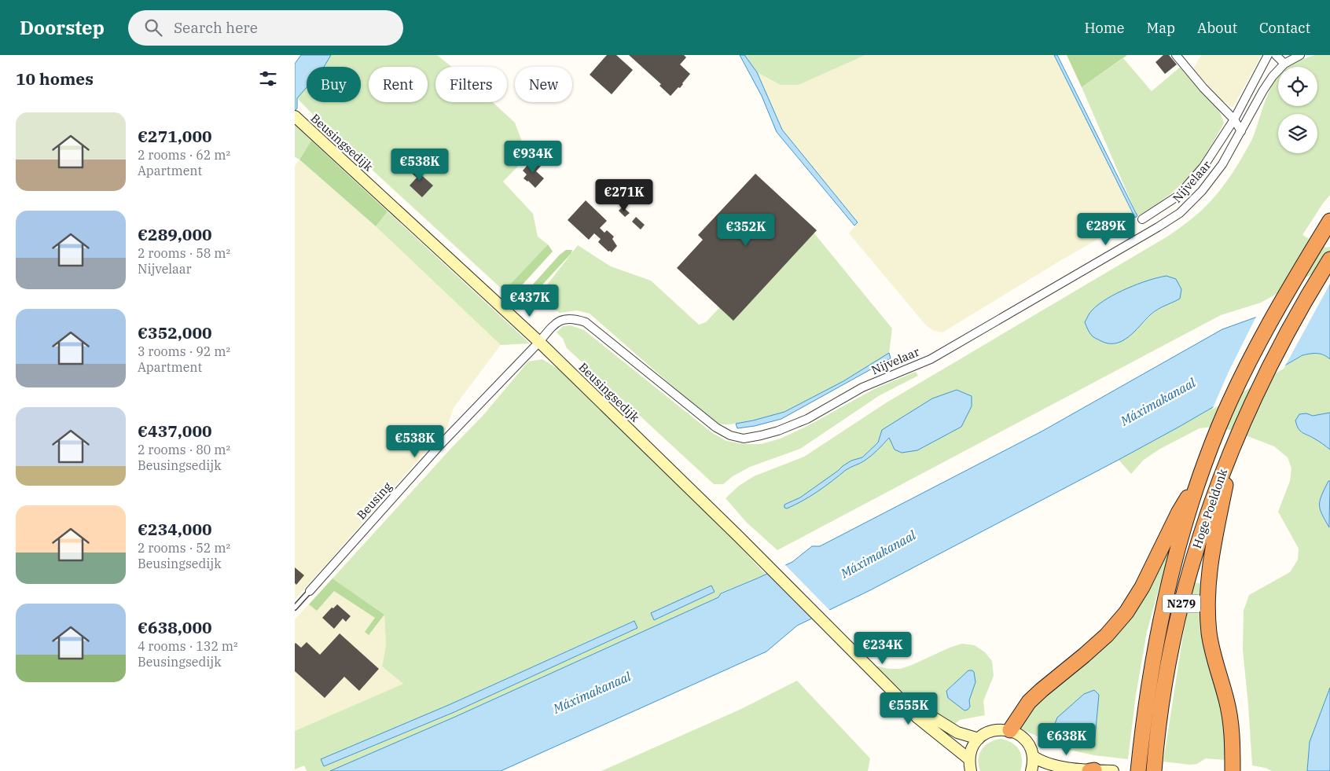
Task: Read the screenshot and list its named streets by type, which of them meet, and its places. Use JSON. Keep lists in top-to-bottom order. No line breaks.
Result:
{"streets":{"highway":["Hoge Poeldonk","N279"],"street":["Beusingsedijk","Nijvelaar","Beusing"]},"crossings":[["Beusingsedijk","Nijvelaar"],["Beusingsedijk","Beusing"],["Nijvelaar","Beusing"],["Hoge Poeldonk","N279"]],"water":["Máximakanaal"],"page":{"header":"Doorstep","search":"Search here","nav":["Home","Map","About","Contact"],"heading":"10 homes","chip":["Buy","Rent","Filters","New"],"list":[{"name":"€271,000","note":"2 rooms · 62 m² · Apartment"},{"name":"€289,000","note":"2 rooms · 58 m² · Nijvelaar"},{"name":"€352,000","note":"3 rooms · 92 m² · Apartment"},{"name":"€437,000","note":"2 rooms · 80 m² · Beusingsedijk"},{"name":"€234,000","note":"2 rooms · 52 m² · Beusingsedijk"},{"name":"€638,000","note":"4 rooms · 132 m² · Beusingsedijk"}],"price":["€934K","€538K","€271K","€289K","€352K","€437K","€538K","€234K","€555K","€638K"]}}
